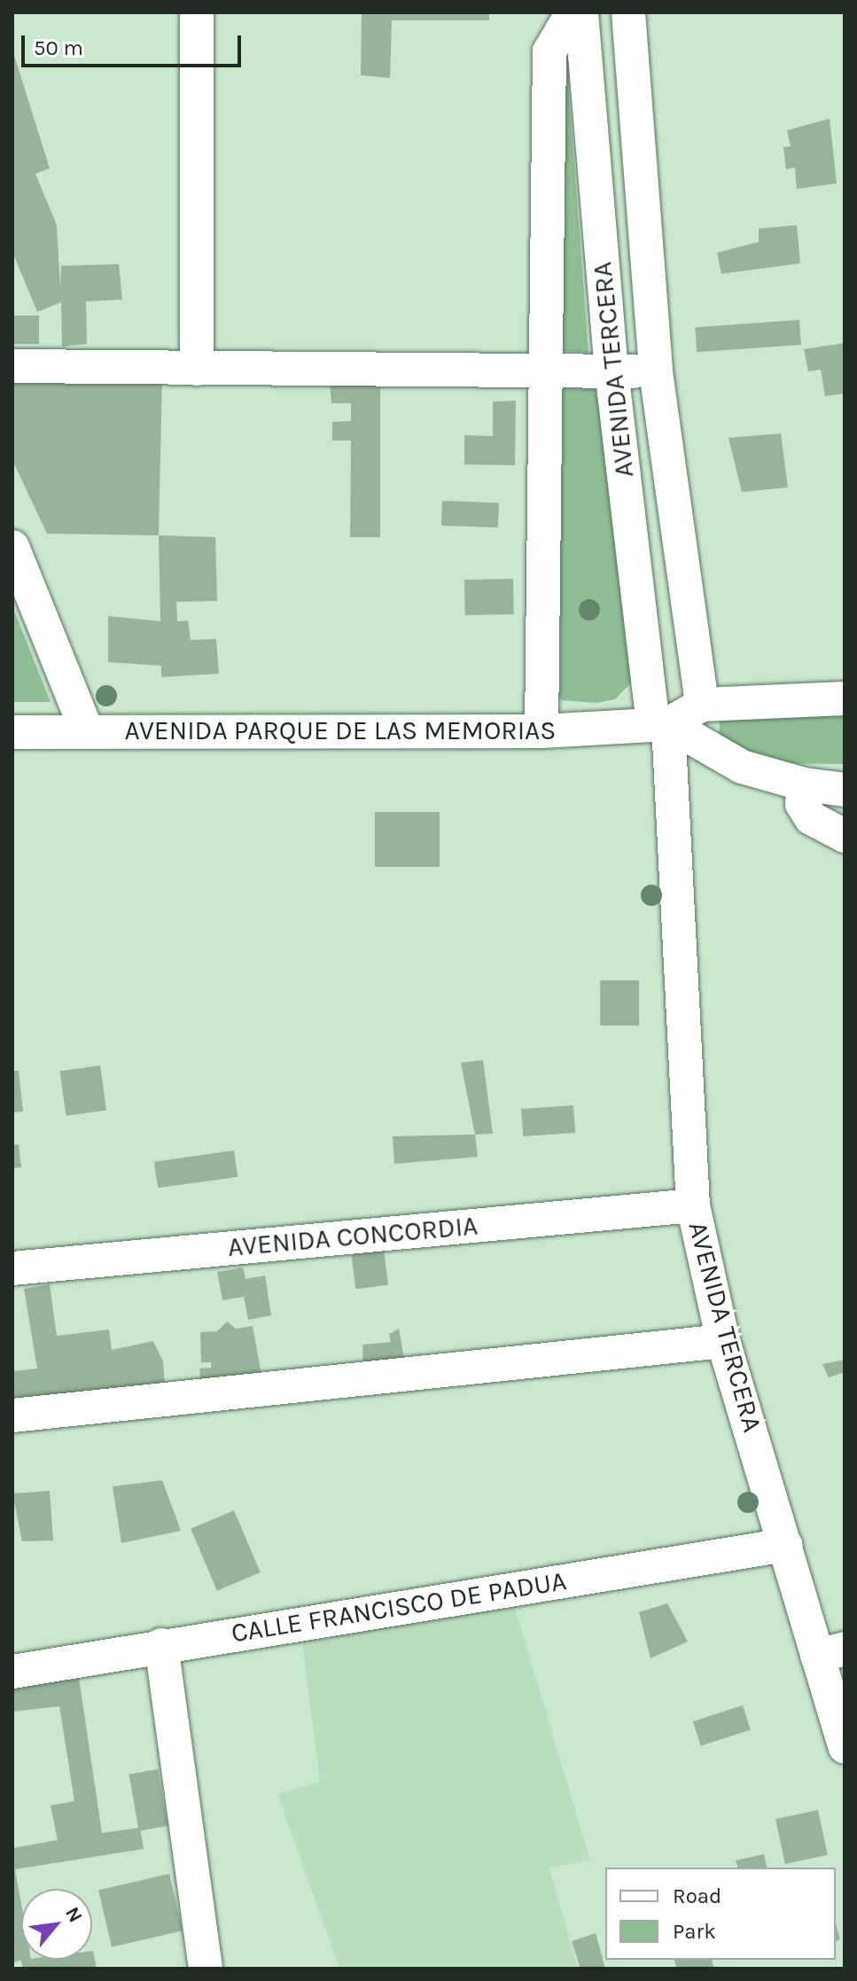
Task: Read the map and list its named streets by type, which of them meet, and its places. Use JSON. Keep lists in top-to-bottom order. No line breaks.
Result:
{"streets":{"street":["AVENIDA TERCERA","AVENIDA PARQUE DE LAS MEMORIAS","AVENIDA CONCORDIA","CALLE FRANCISCO DE PADUA"]},"crossings":[["AVENIDA TERCERA","AVENIDA PARQUE DE LAS MEMORIAS"],["AVENIDA TERCERA","AVENIDA CONCORDIA"],["AVENIDA TERCERA","CALLE FRANCISCO DE PADUA"]],"legend":["Road","Park"],"scale_bar":"50 m","north":"top right"}
